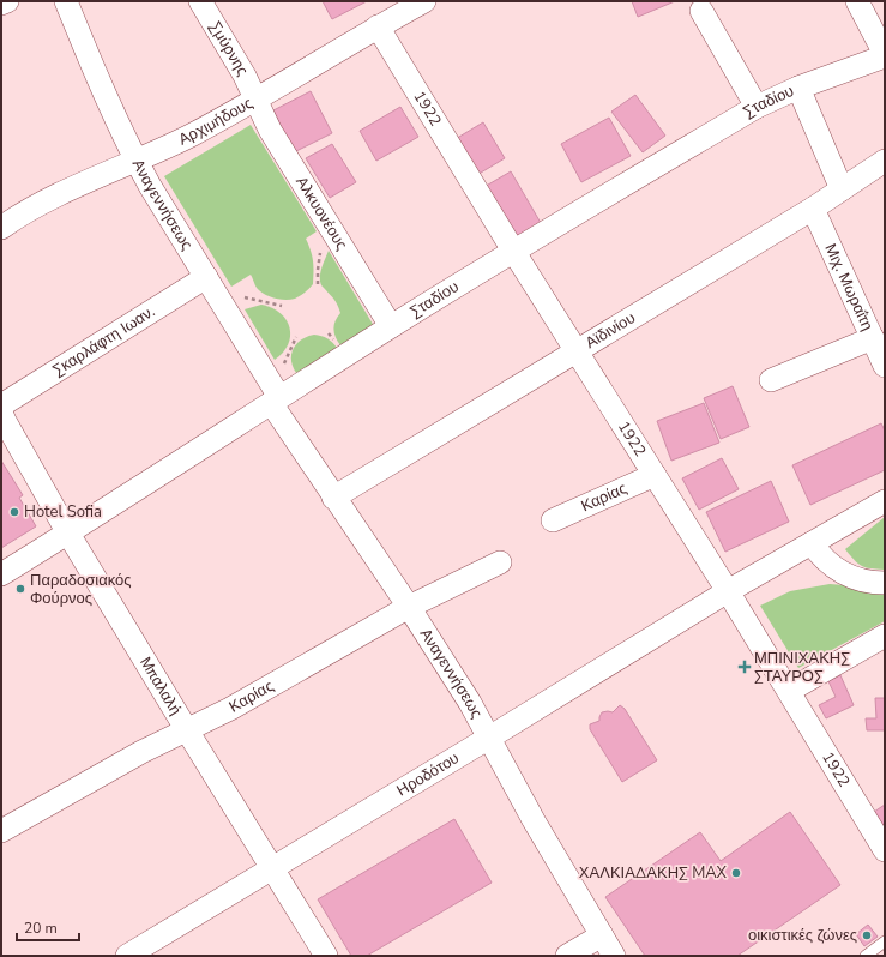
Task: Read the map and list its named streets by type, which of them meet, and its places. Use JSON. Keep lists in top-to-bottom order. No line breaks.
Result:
{"streets":{"street":["Σμύρνης","Σταδίου","1922","Αρχιμήδους","Αναγεννήσεως","Αλκυονέους","Μιχ. Μωραΐτη","Αϊδινίου","Σκαρλάφτη Ιωαν.","Καρίας","Μπαλαλή","Ηροδότου"]},"crossings":[["Σμύρνης","Αρχιμήδους"],["Σμύρνης","Αλκυονέους"],["Σταδίου","1922"],["Σταδίου","Αναγεννήσεως"],["Σταδίου","Αλκυονέους"],["Σταδίου","Μπαλαλή"],["1922","Αρχιμήδους"],["1922","Αϊδινίου"],["1922","Καρίας"],["1922","Ηροδότου"],["Αρχιμήδους","Αναγεννήσεως"],["Αρχιμήδους","Αλκυονέους"],["Αναγεννήσεως","Αϊδινίου"],["Αναγεννήσεως","Σκαρλάφτη Ιωαν."],["Αναγεννήσεως","Καρίας"],["Αναγεννήσεως","Ηροδότου"],["Μιχ. Μωραΐτη","Αϊδινίου"],["Καρίας","Μπαλαλή"],["Μπαλαλή","Ηροδότου"]],"places":{"other":["Hotel Sofia","Παραδοσιακός Φούρνος","ΧΑΛΚΙΑΔΑΚΗΣ MAX","οικιστικές ζώνες"],"health":["ΜΠΙΝΙΧΑΚΗΣ ΣΤΑΥΡΟΣ"]},"scale_bar":"20 m"}
